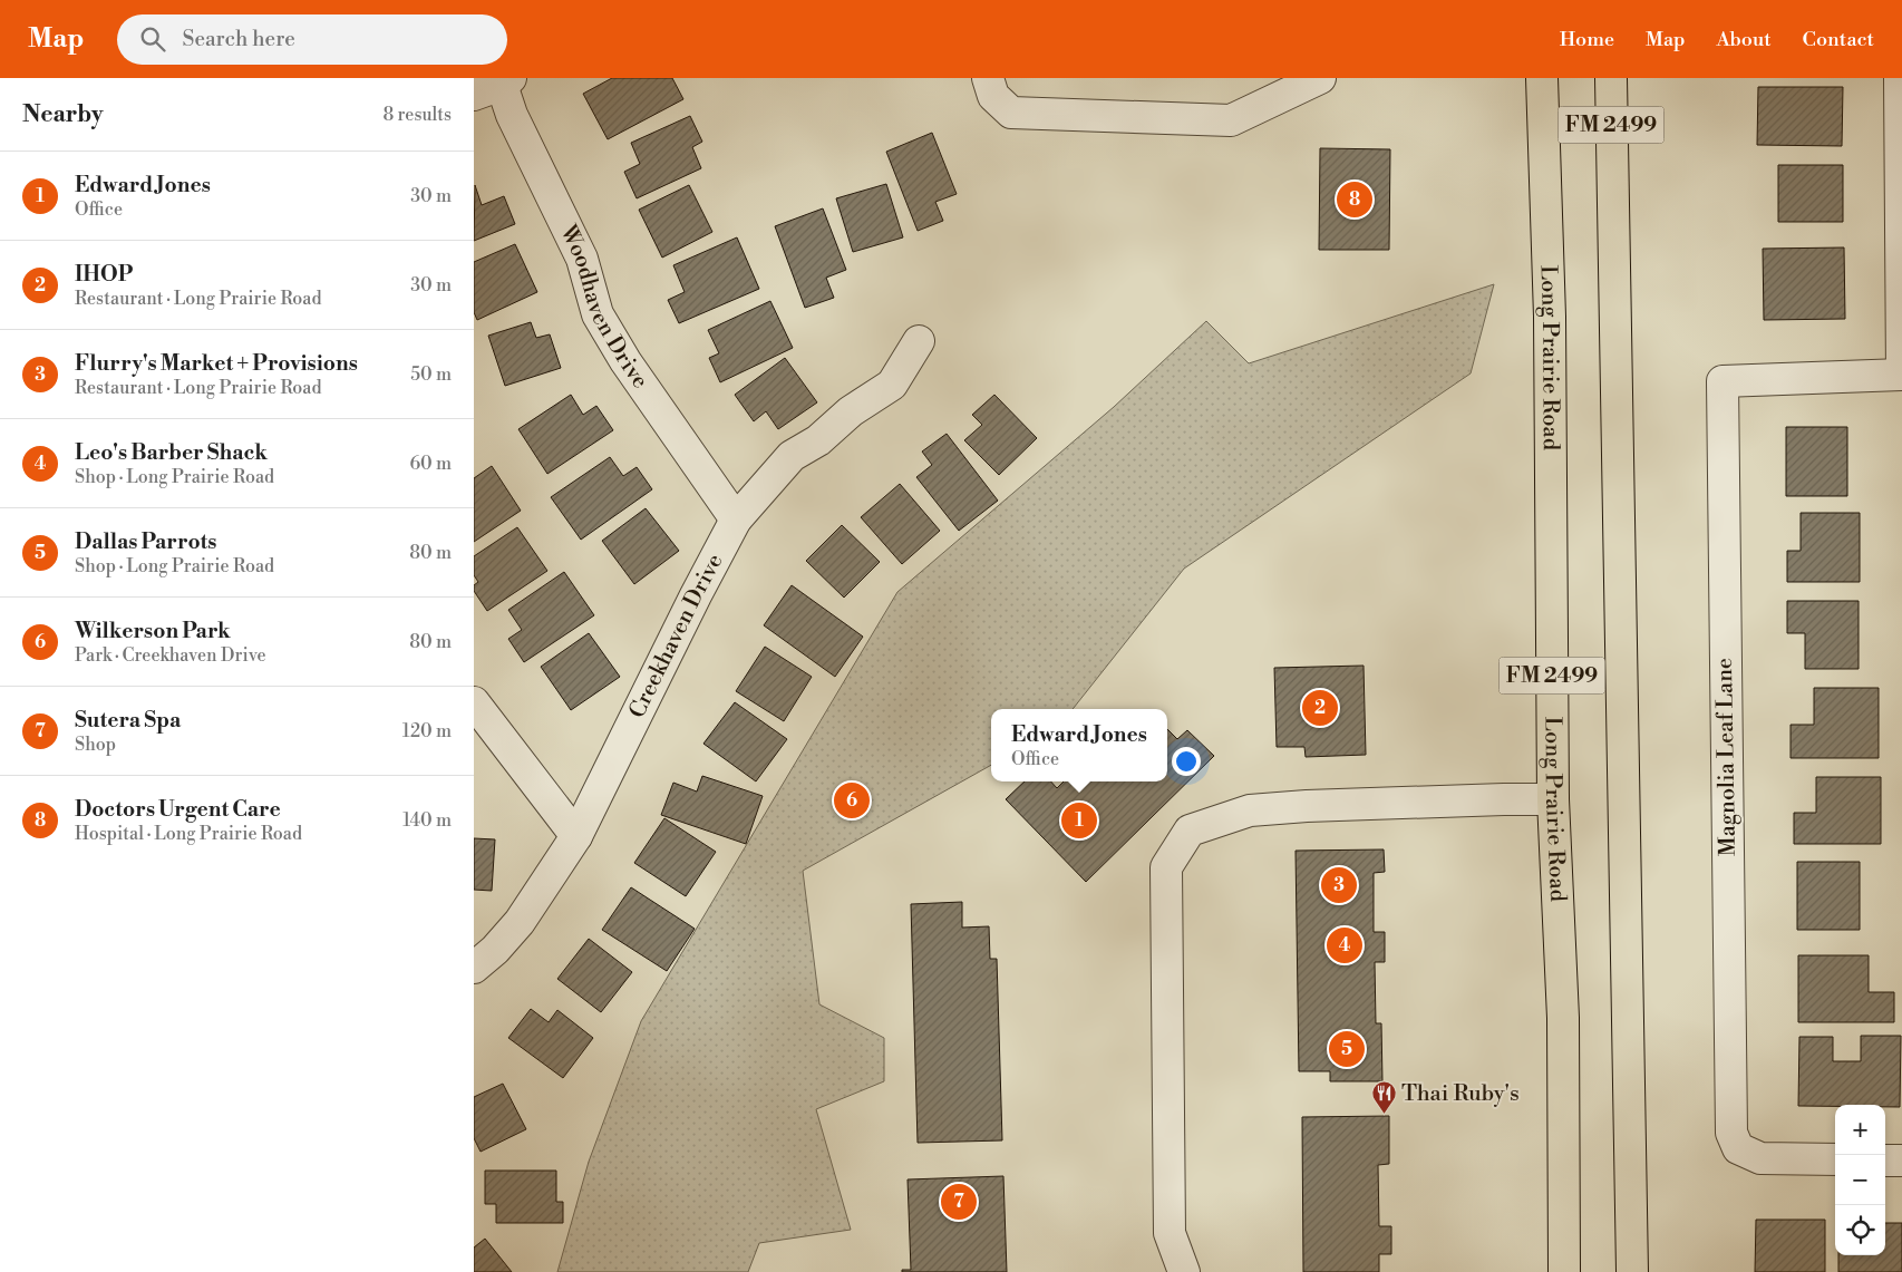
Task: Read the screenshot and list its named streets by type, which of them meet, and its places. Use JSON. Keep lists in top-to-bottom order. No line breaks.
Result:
{"streets":{"main road":["FM 2499","Long Prairie Road"],"street":["Woodhaven Drive","Creekhaven Drive","Magnolia Leaf Lane"]},"crossings":[["Woodhaven Drive","Creekhaven Drive"]],"places":{"restaurant":["Thai Ruby's"]},"page":{"header":"Map","search":"Search here","nav":["Home","Map","About","Contact"],"heading":["Nearby","8 results"],"list":[{"mark":"1","name":"Edward Jones","note":"Office","value":"30 m"},{"mark":"2","name":"IHOP","note":"Restaurant · Long Prairie Road","value":"30 m"},{"mark":"3","name":"Flurry's Market + Provisions","note":"Restaurant · Long Prairie Road","value":"50 m"},{"mark":"4","name":"Leo's Barber Shack","note":"Shop · Long Prairie Road","value":"60 m"},{"mark":"5","name":"Dallas Parrots","note":"Shop · Long Prairie Road","value":"80 m"},{"mark":"6","name":"Wilkerson Park","note":"Park · Creekhaven Drive","value":"80 m"},{"mark":"7","name":"Sutera Spa","note":"Shop","value":"120 m"},{"mark":"8","name":"Doctors Urgent Care","note":"Hospital · Long Prairie Road","value":"140 m"}],"pins":["8","2","6","1","3","4","5","7"],"popup":["Edward Jones","Office"],"map_buttons":["+","−"]}}
